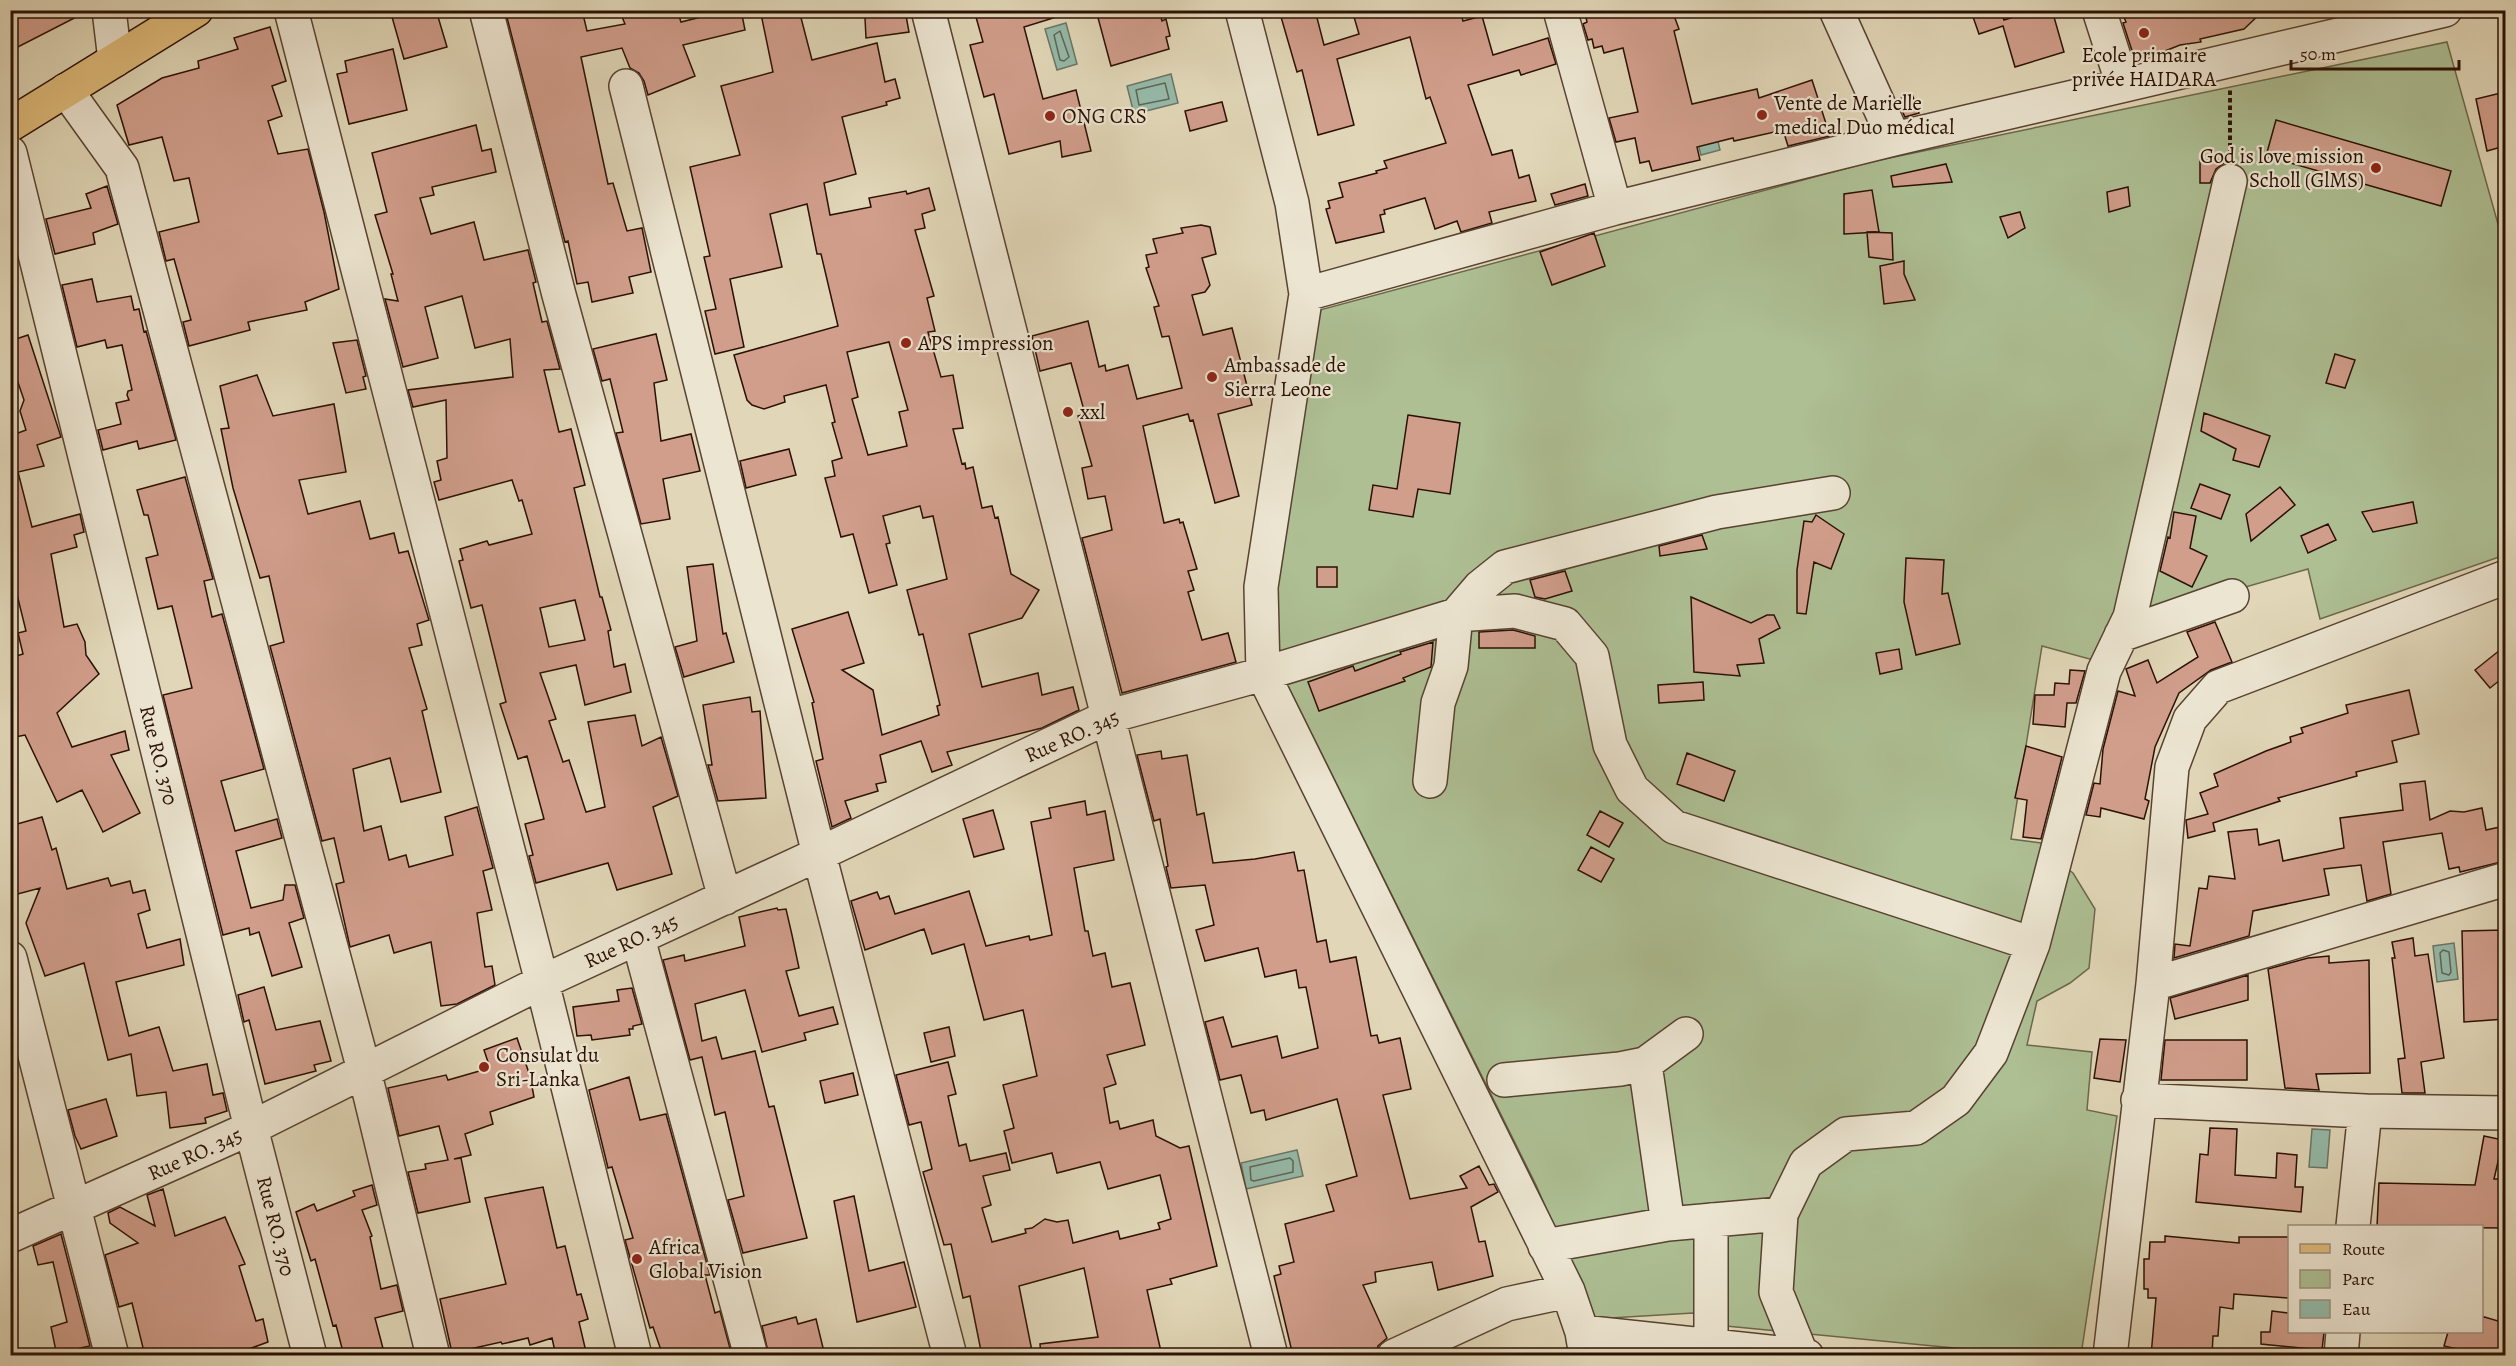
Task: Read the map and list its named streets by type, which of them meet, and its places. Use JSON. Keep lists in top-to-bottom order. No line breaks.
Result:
{"streets":{"street":["Rue RO. 345","Rue RO. 370"]},"crossings":[["Rue RO. 345","Rue RO. 370"]],"places":["Ecole primaire privée HAIDARA","Vente de Marielle medical Duo médical","ONG CRS","God is love mission Scholl (GlMS)","APS impression","Ambassade de Sierra Leone","xxl","Consulat du Sri-Lanka","Africa Global Vision"],"legend":["Route","Parc","Eau"],"scale_bar":"50 m"}
